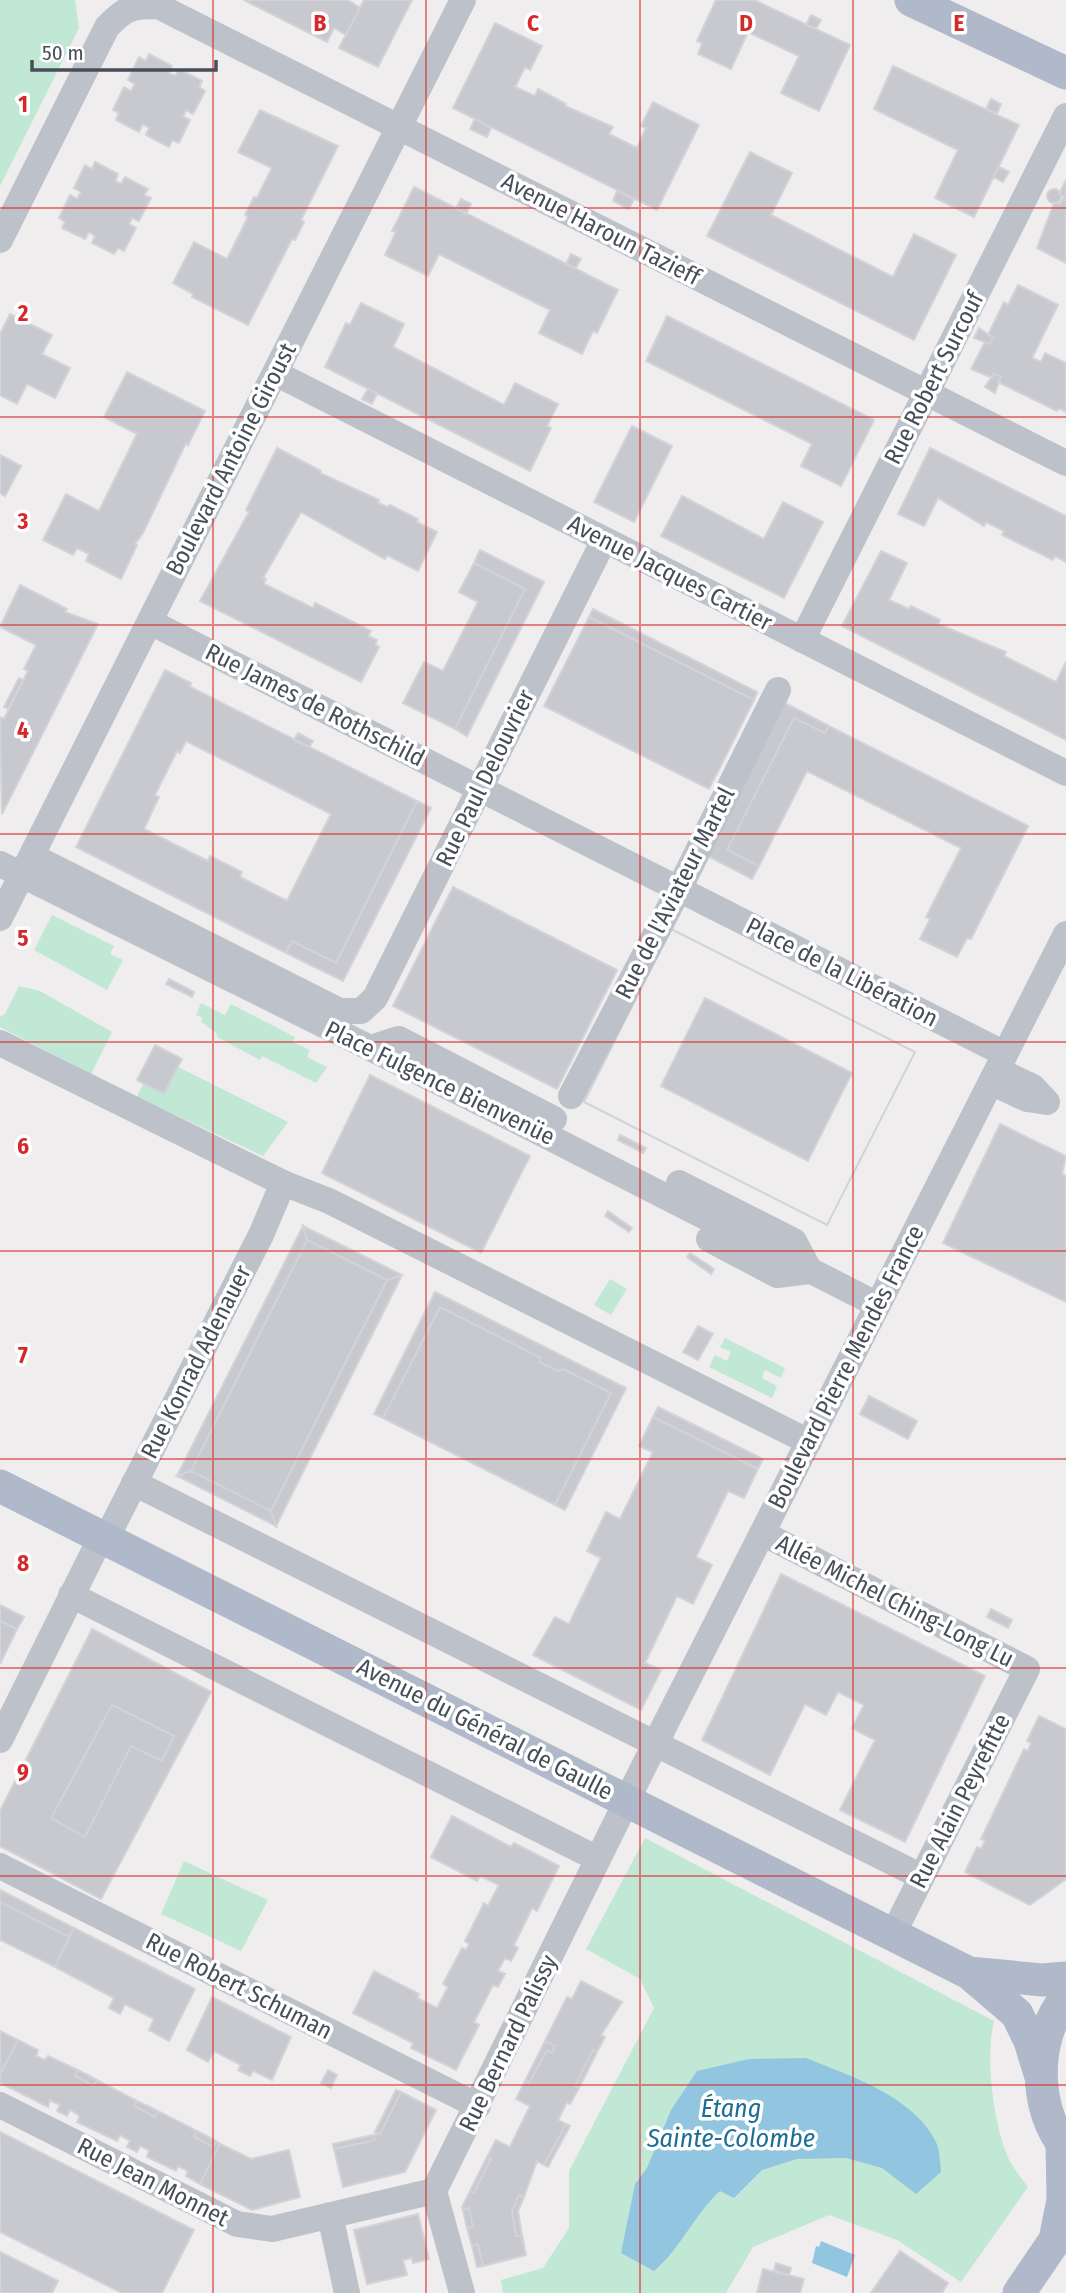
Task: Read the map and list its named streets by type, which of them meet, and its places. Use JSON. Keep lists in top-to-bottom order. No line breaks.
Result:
{"streets":{"main road":["Avenue du Général de Gaulle"],"street":["Avenue Haroun Tazieff","Rue Robert Surcouf","Boulevard Antoine Giroust","Avenue Jacques Cartier","Rue James de Rothschild","Rue Paul Delouvrier","Rue de l'Aviateur Martel","Place de la Libération","Place Fulgence Bienvenüe","Rue Konrad Adenauer","Boulevard Pierre Mendès France","Allée Michel Ching-Long Lu","Rue Alain Peyrefitte","Rue Robert Schuman","Rue Bernard Palissy","Rue Jean Monnet"]},"crossings":[["Avenue Haroun Tazieff","Rue Robert Surcouf"],["Avenue Haroun Tazieff","Boulevard Antoine Giroust"],["Rue Robert Surcouf","Avenue Jacques Cartier"],["Boulevard Antoine Giroust","Avenue Jacques Cartier"],["Boulevard Antoine Giroust","Rue James de Rothschild"],["Boulevard Antoine Giroust","Place Fulgence Bienvenüe"],["Avenue Jacques Cartier","Rue Paul Delouvrier"],["Rue James de Rothschild","Rue Paul Delouvrier"],["Rue James de Rothschild","Rue de l'Aviateur Martel"],["Rue James de Rothschild","Place de la Libération"],["Rue Paul Delouvrier","Place Fulgence Bienvenüe"],["Rue de l'Aviateur Martel","Place de la Libération"],["Place de la Libération","Boulevard Pierre Mendès France"],["Rue Konrad Adenauer","Avenue du Général de Gaulle"],["Boulevard Pierre Mendès France","Allée Michel Ching-Long Lu"],["Boulevard Pierre Mendès France","Avenue du Général de Gaulle"],["Boulevard Pierre Mendès France","Rue Bernard Palissy"],["Allée Michel Ching-Long Lu","Rue Alain Peyrefitte"],["Avenue du Général de Gaulle","Rue Alain Peyrefitte"],["Avenue du Général de Gaulle","Rue Bernard Palissy"],["Rue Robert Schuman","Rue Bernard Palissy"],["Rue Bernard Palissy","Rue Jean Monnet"]],"water":["Étang Sainte-Colombe"],"scale_bar":"50 m","grid":{"columns":["B","C","D","E"],"rows":["1","2","3","4","5","6","7","8","9"]}}
